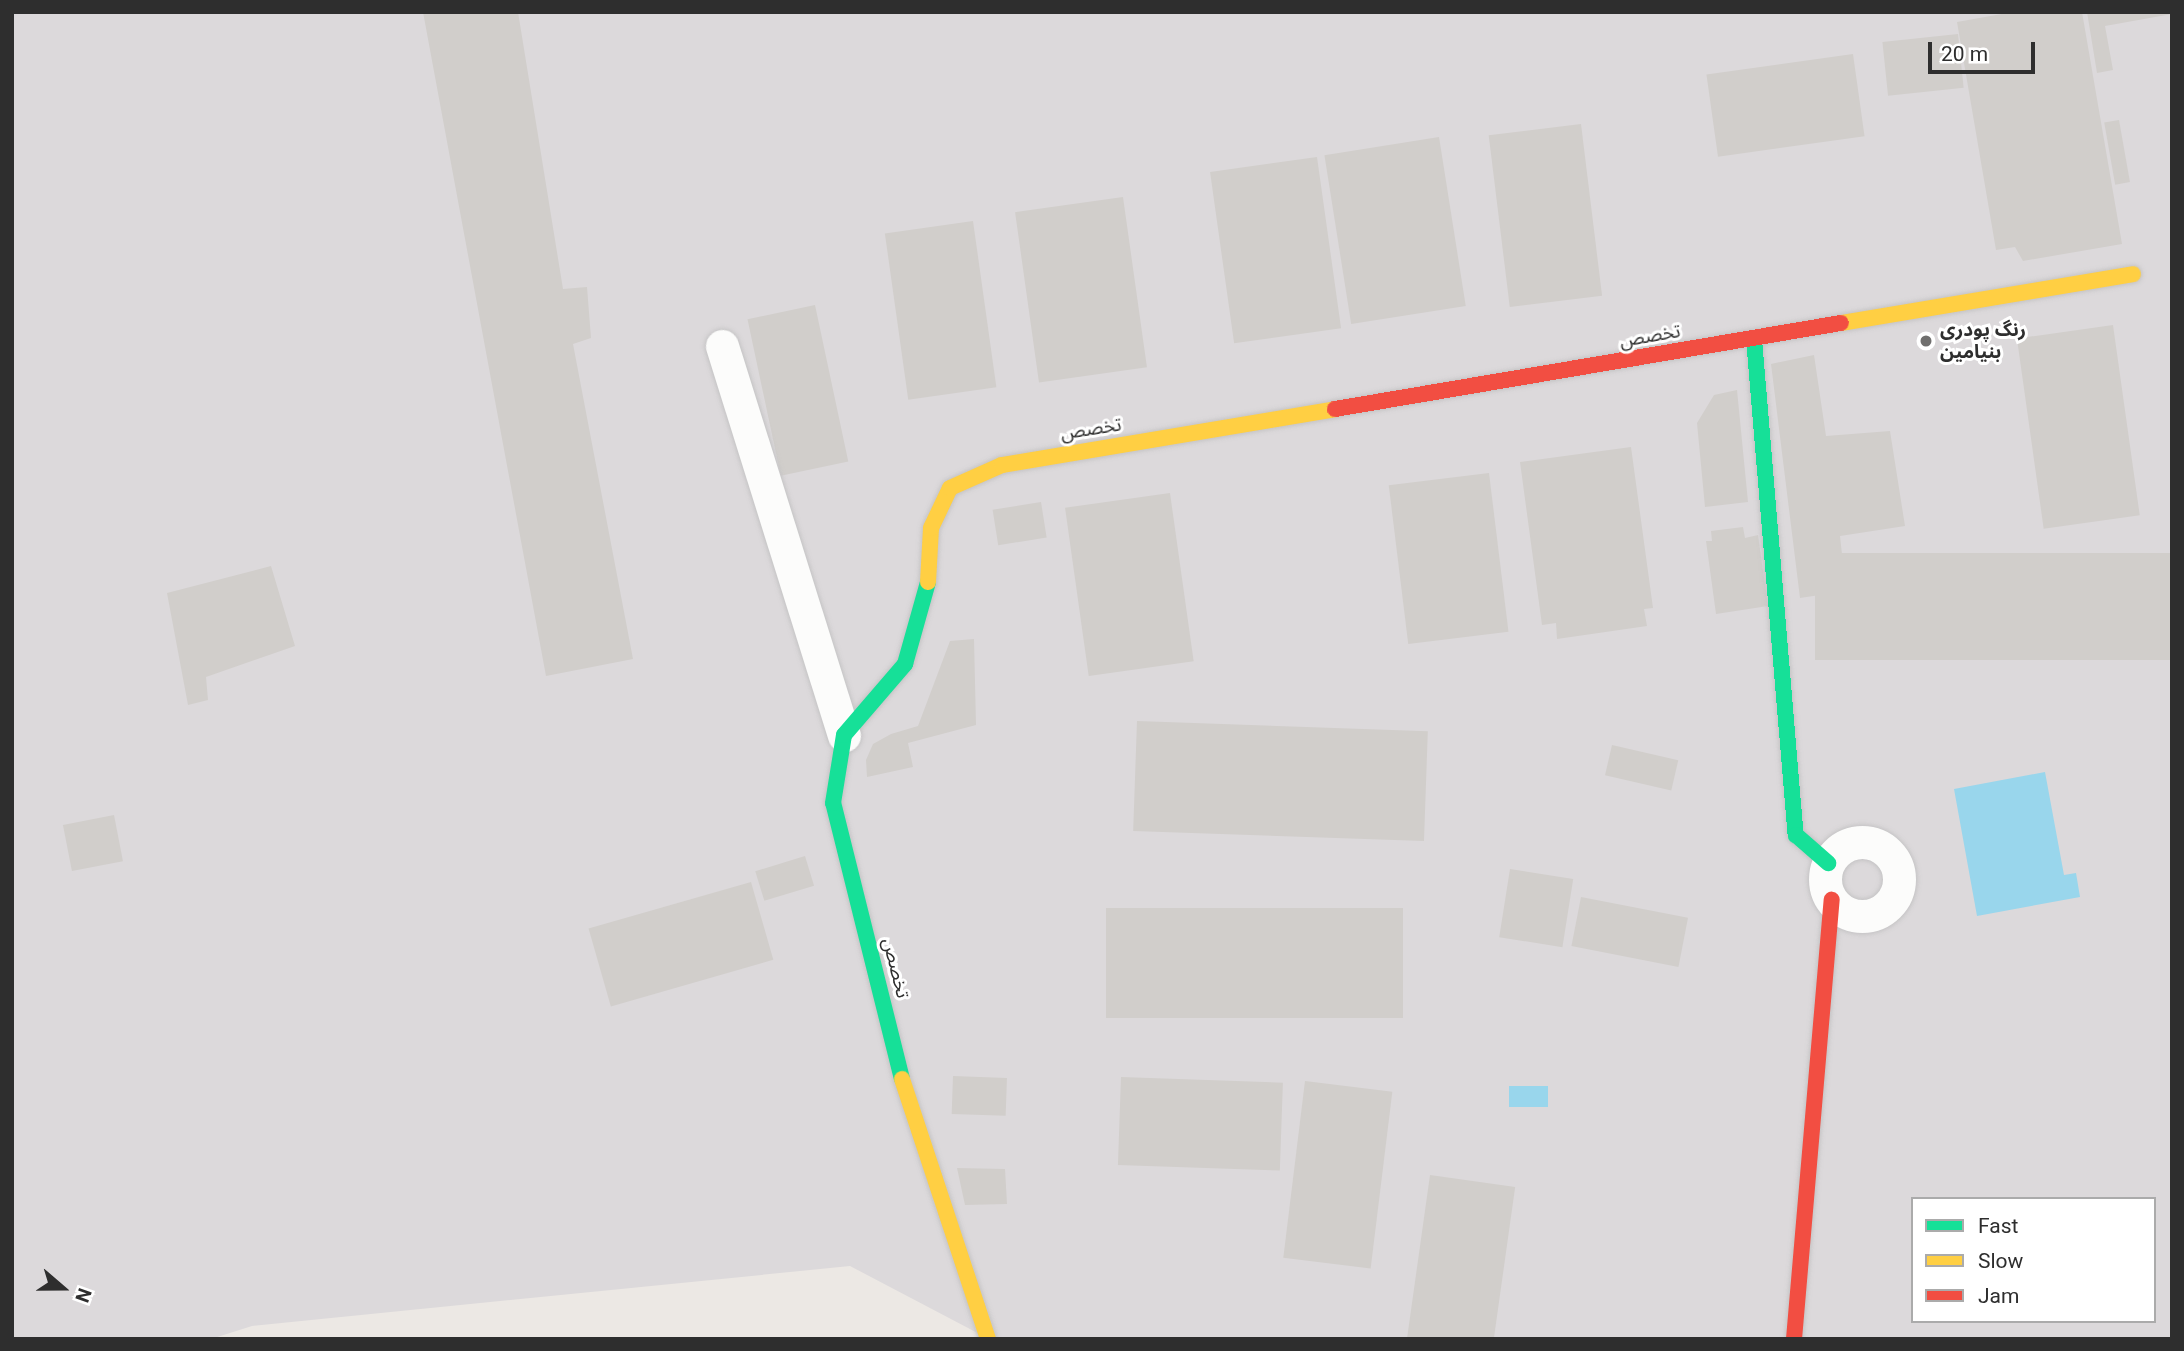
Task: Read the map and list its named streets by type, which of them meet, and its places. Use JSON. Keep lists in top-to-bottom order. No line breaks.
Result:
{"streets":{"street":["تخصص"]},"places":["رنگ پودری بنیامین"],"legend":["Fast","Slow","Jam"],"scale_bar":"20 m","north":"right"}
